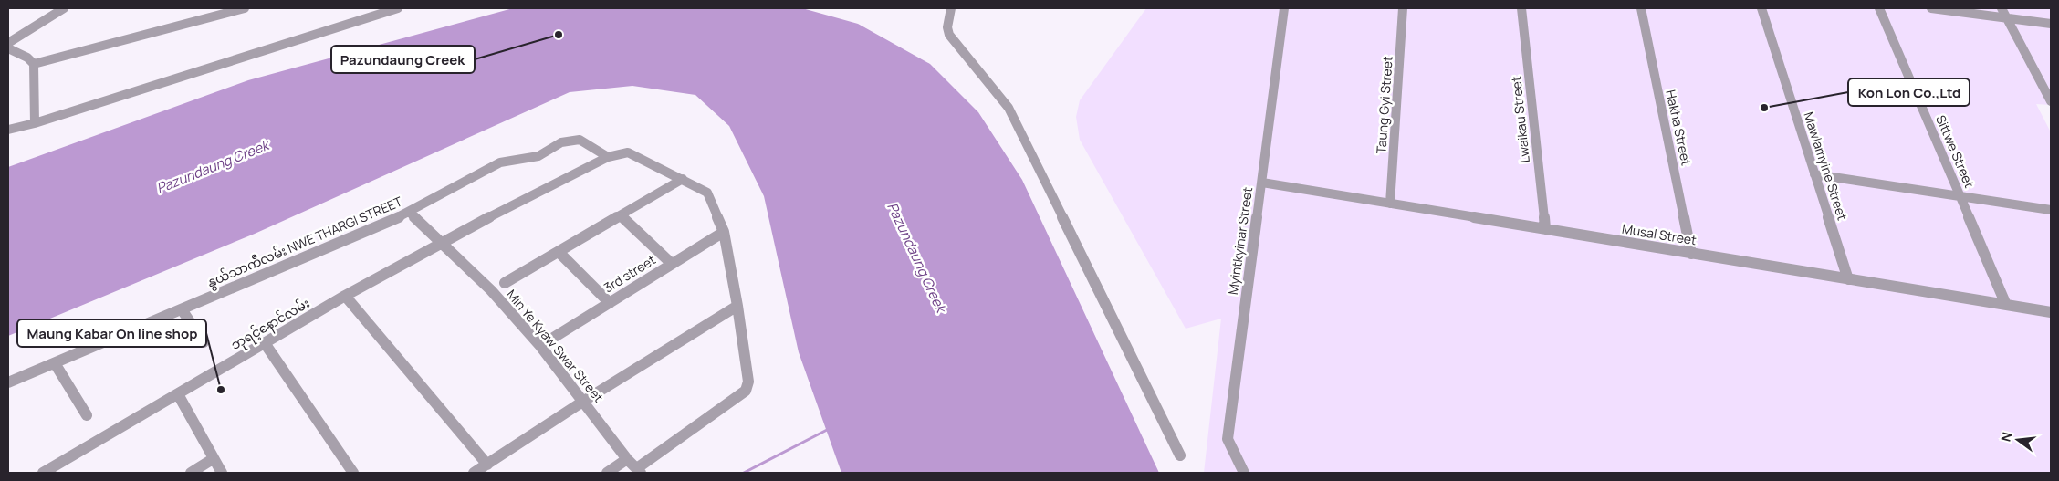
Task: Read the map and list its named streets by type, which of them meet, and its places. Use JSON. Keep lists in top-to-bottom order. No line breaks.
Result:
{"streets":{"street":["Taung Gyi Street","Lwaikau Street","Hakha Street","Sittwe Street","Mawlamyine Street","Musal Street","Myintkyinar Street","နွယ်သာကီလမ်း NWE THARGI STREET","3rd street","ဘုရင့်နောင်လမ်း","Min Ye Kyaw Swar Street"]},"crossings":[["Taung Gyi Street","Musal Street"],["Lwaikau Street","Musal Street"],["Hakha Street","Musal Street"],["Sittwe Street","Musal Street"],["Mawlamyine Street","Musal Street"],["Musal Street","Myintkyinar Street"],["နွယ်သာကီလမ်း NWE THARGI STREET","ဘုရင့်နောင်လမ်း"],["နွယ်သာကီလမ်း NWE THARGI STREET","Min Ye Kyaw Swar Street"],["3rd street","ဘုရင့်နောင်လမ်း"],["ဘုရင့်နောင်လမ်း","Min Ye Kyaw Swar Street"]],"water":["Pazundaung Creek"],"places":["Pazundaung Creek","Kon Lon Co.,Ltd","Maung Kabar On line shop"],"north":"left"}
